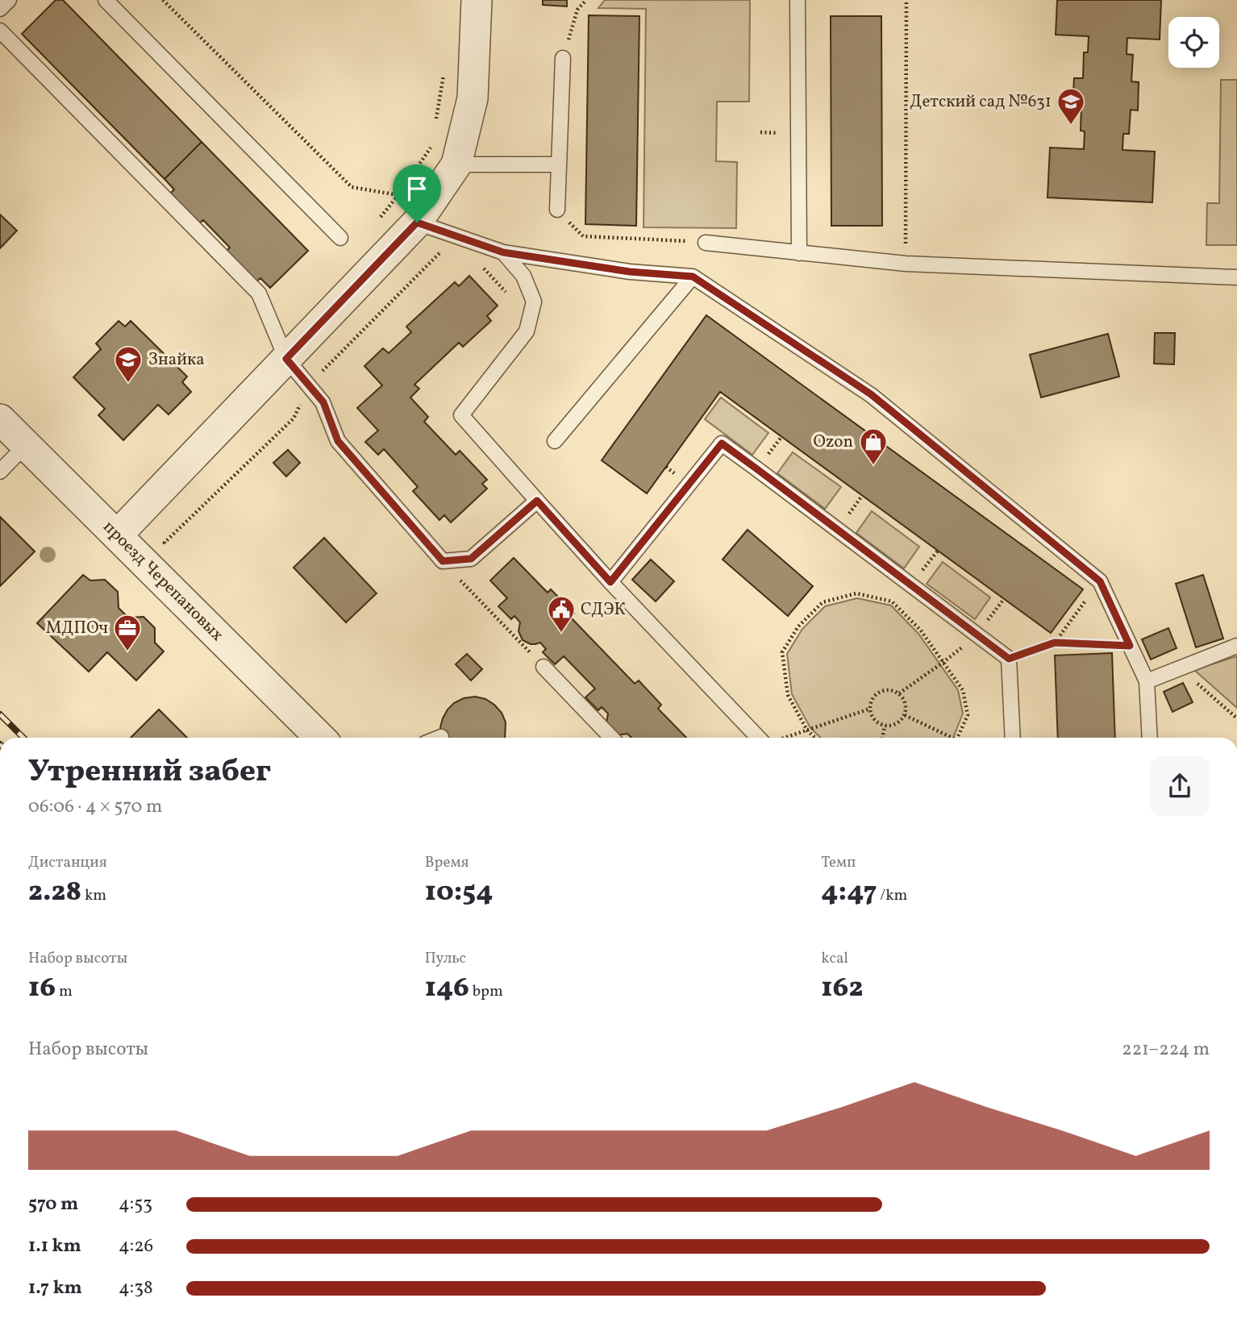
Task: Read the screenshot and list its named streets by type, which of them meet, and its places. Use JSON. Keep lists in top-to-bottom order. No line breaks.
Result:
{"streets":{"street":["проезд Черепановых"]},"places":{"school or university":["Детский сад №631","Знайка"],"shop":["Ozon"],"public building":["СДЭК"],"office":["МДПОч"]},"page":{"heading":["Утренний забег","06:06 · 4 × 570 m"],"stats":[["Дистанция","2.28 km"],["Время","10:54"],["Темп","4:47 /km"],["Набор высоты","16 m"],["Пульс","146 bpm"],["kcal","162"]],"chart":["Набор высоты","221–224 m"],"list":[{"name":"570 m","note":"4:53"},{"name":"1.1 km","note":"4:26"},{"name":"1.7 km","note":"4:38"}]}}
